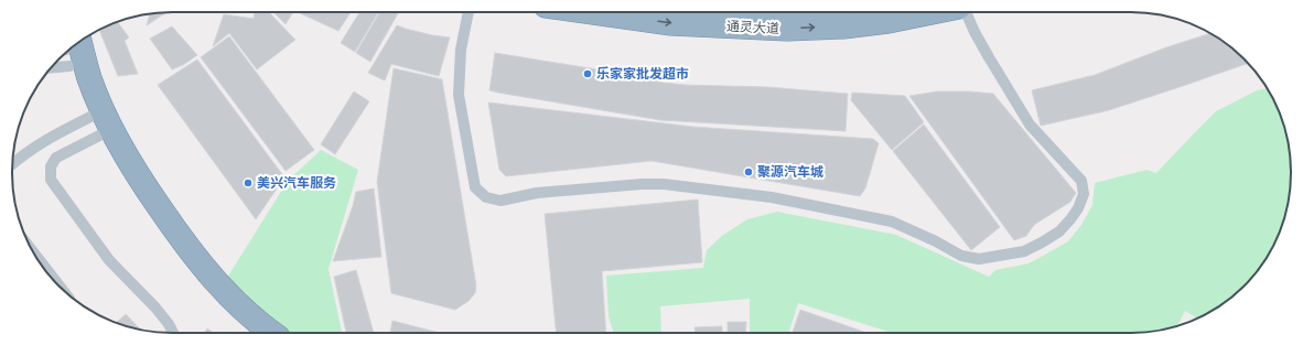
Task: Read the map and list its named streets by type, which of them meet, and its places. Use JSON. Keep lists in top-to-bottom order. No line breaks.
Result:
{"streets":{"highway":["通灵大道"]},"one_way":["通灵大道"],"places":["乐家家批发超市","聚源汽车城","美兴汽车服务"]}
